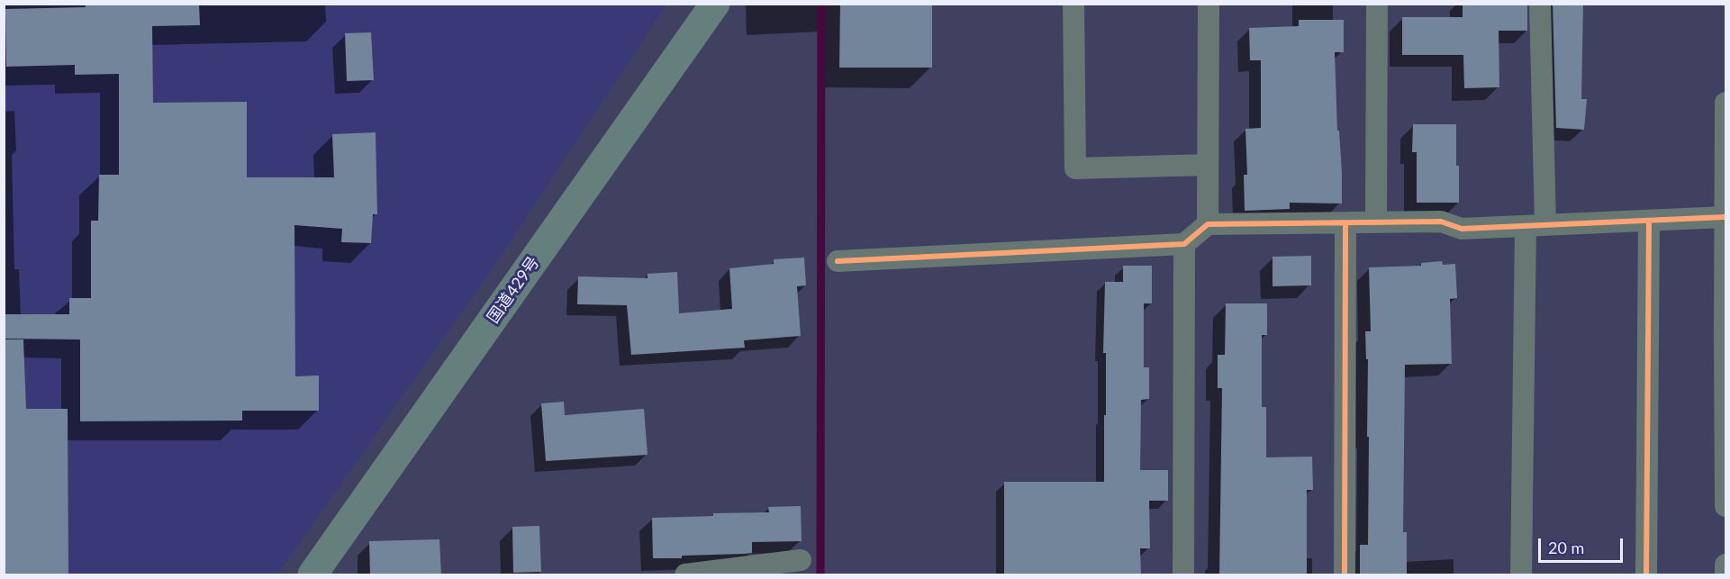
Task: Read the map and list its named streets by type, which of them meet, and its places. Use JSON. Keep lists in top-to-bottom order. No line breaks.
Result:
{"streets":{"highway":["国道429号"]},"scale_bar":"20 m"}
